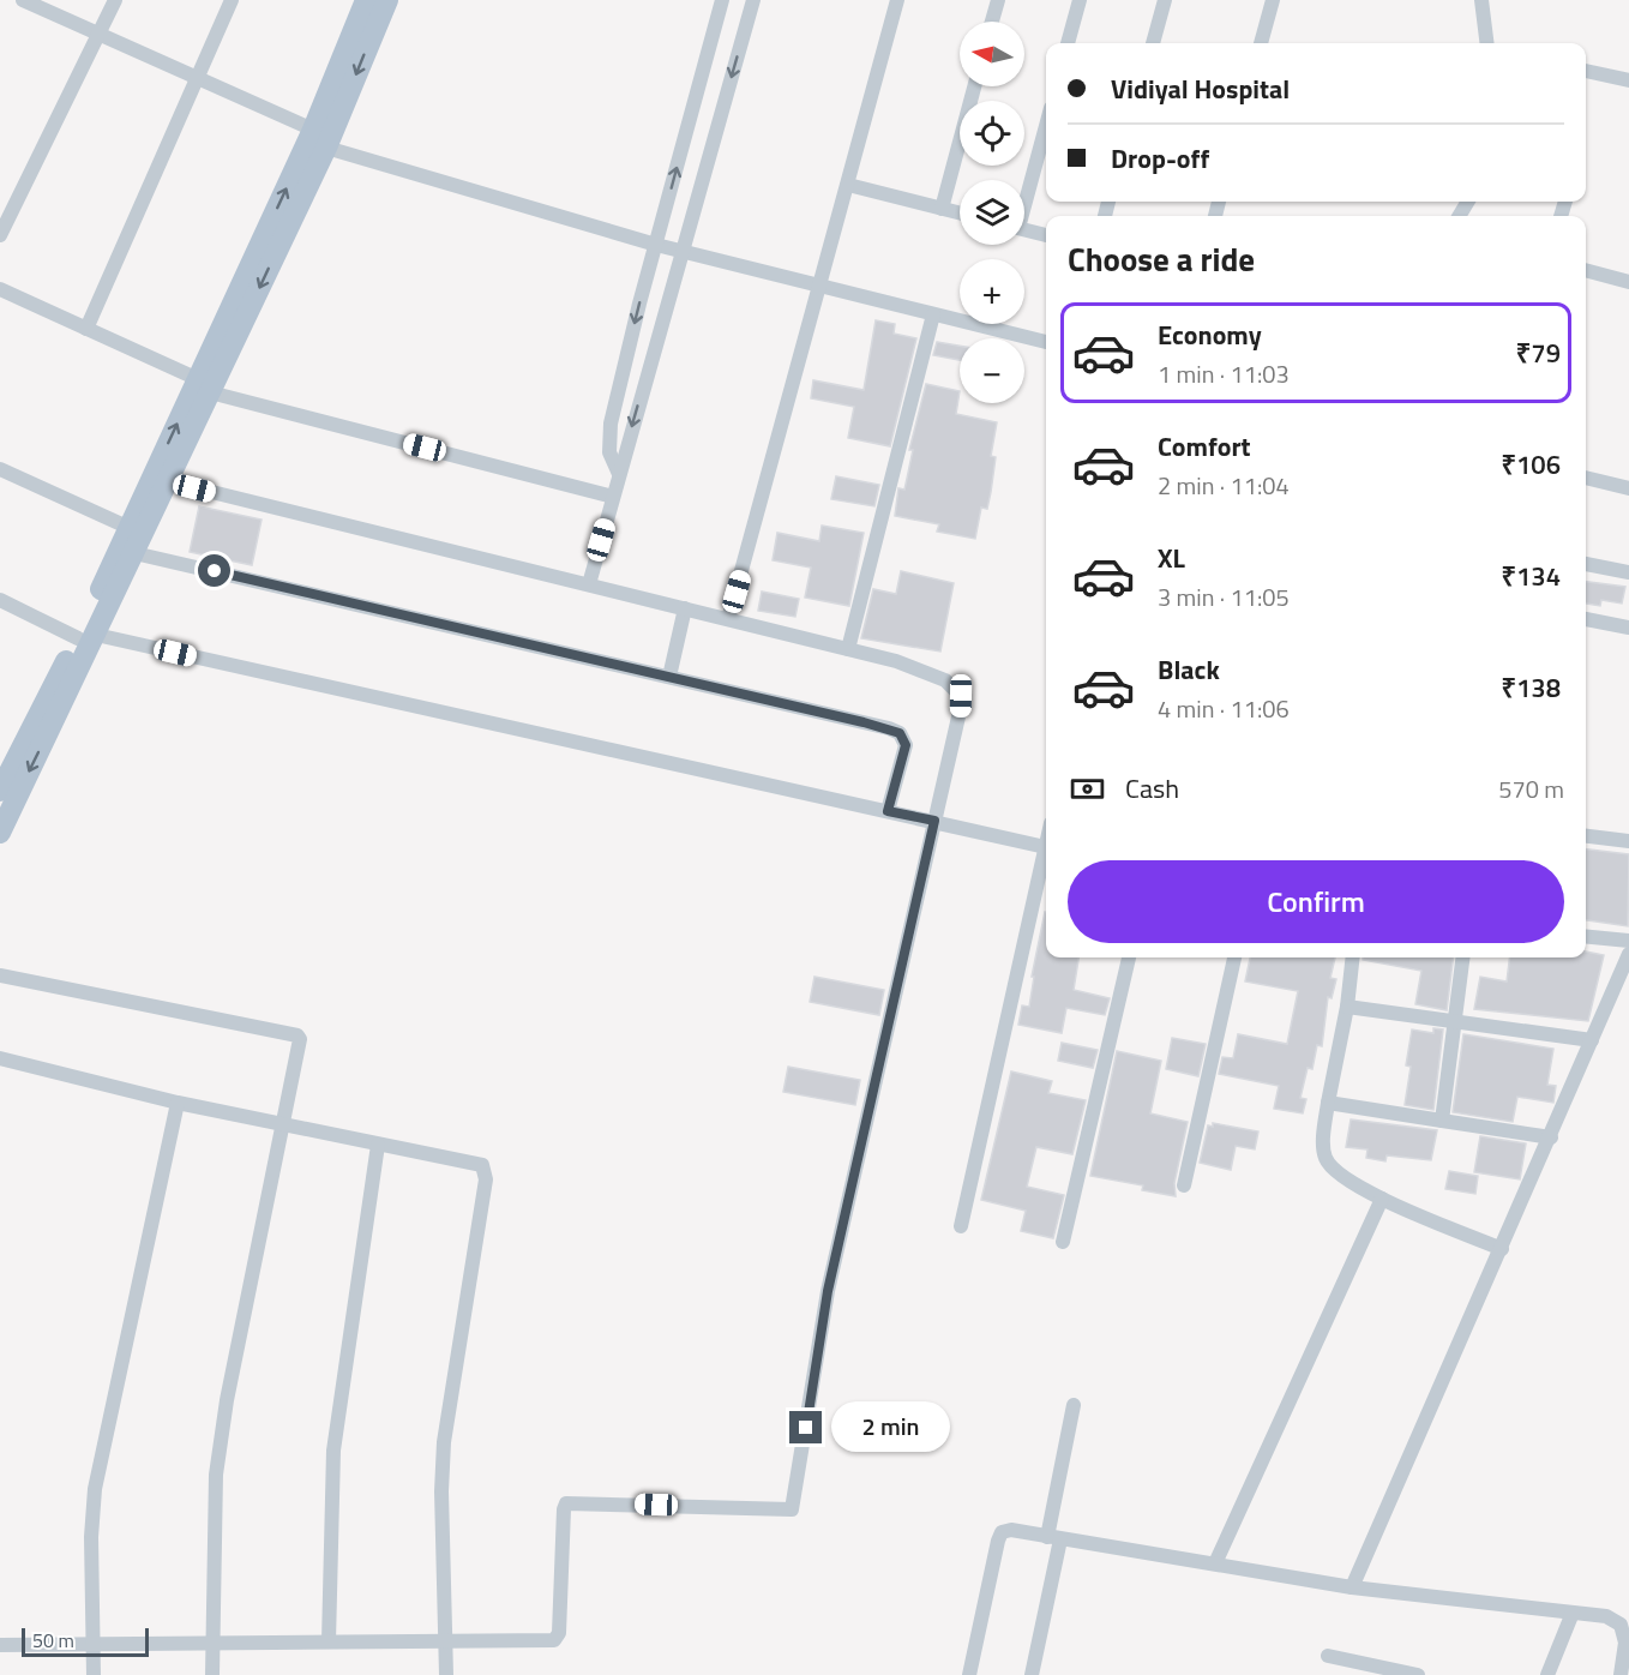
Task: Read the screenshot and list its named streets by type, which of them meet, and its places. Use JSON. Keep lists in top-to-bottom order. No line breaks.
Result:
{"scale_bar":"50 m","north":"left","page":{"map_buttons":["+","−"],"banner":["Vidiyal Hospital","Drop-off"],"heading":"Choose a ride","list":[{"name":"Economy","note":"1 min · 11:03","value":"₹79"},{"name":"Comfort","note":"2 min · 11:04","value":"₹106"},{"name":"XL","note":"3 min · 11:05","value":"₹134"},{"name":"Black","note":"4 min · 11:06","value":"₹138"}],"pay":["Cash","570 m"],"buttons":"Confirm","bubble":"2 min","scale":"50 m"}}
